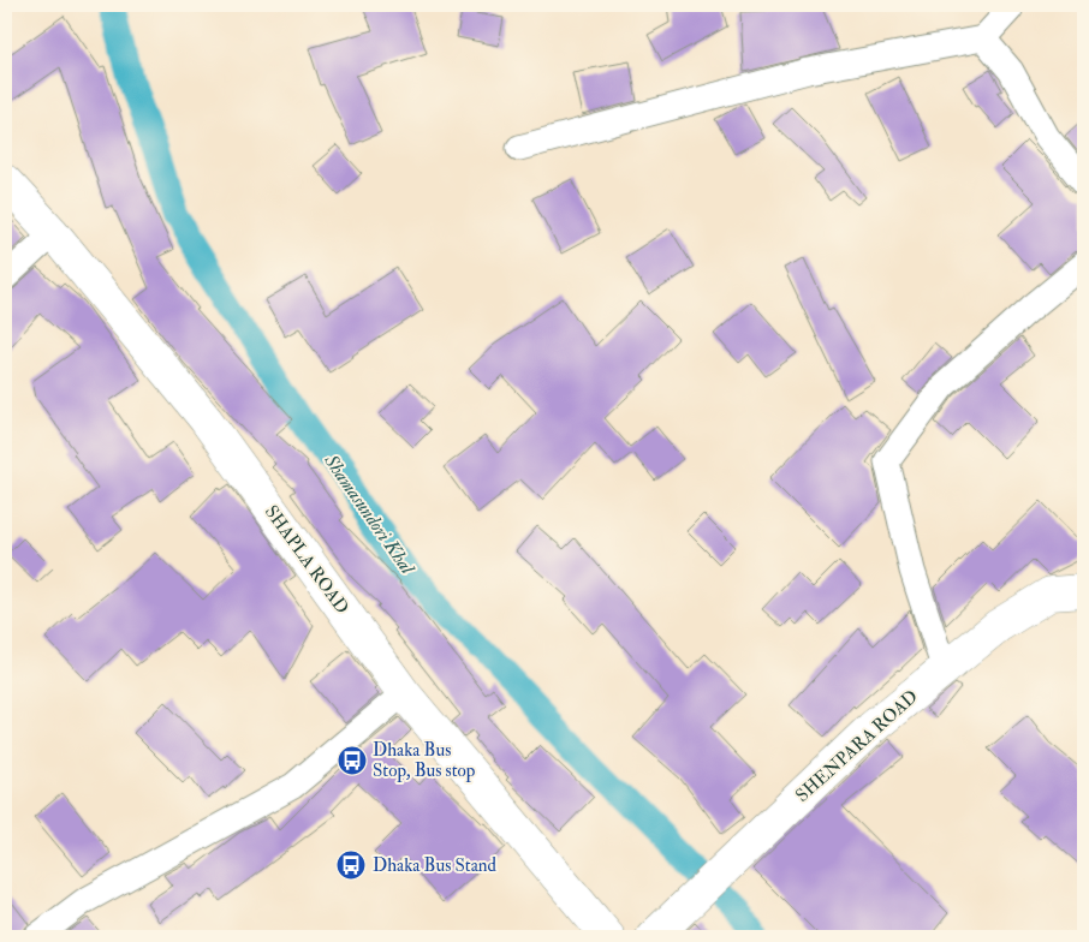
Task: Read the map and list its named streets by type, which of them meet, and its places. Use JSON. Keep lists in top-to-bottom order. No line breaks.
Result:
{"streets":{"street":["SHAPLA ROAD","SHENPARA ROAD"]},"water":["Shamasundori Khal"],"places":{"bus stop":["Dhaka Bus Stop, Bus stop","Dhaka Bus Stand"]}}
